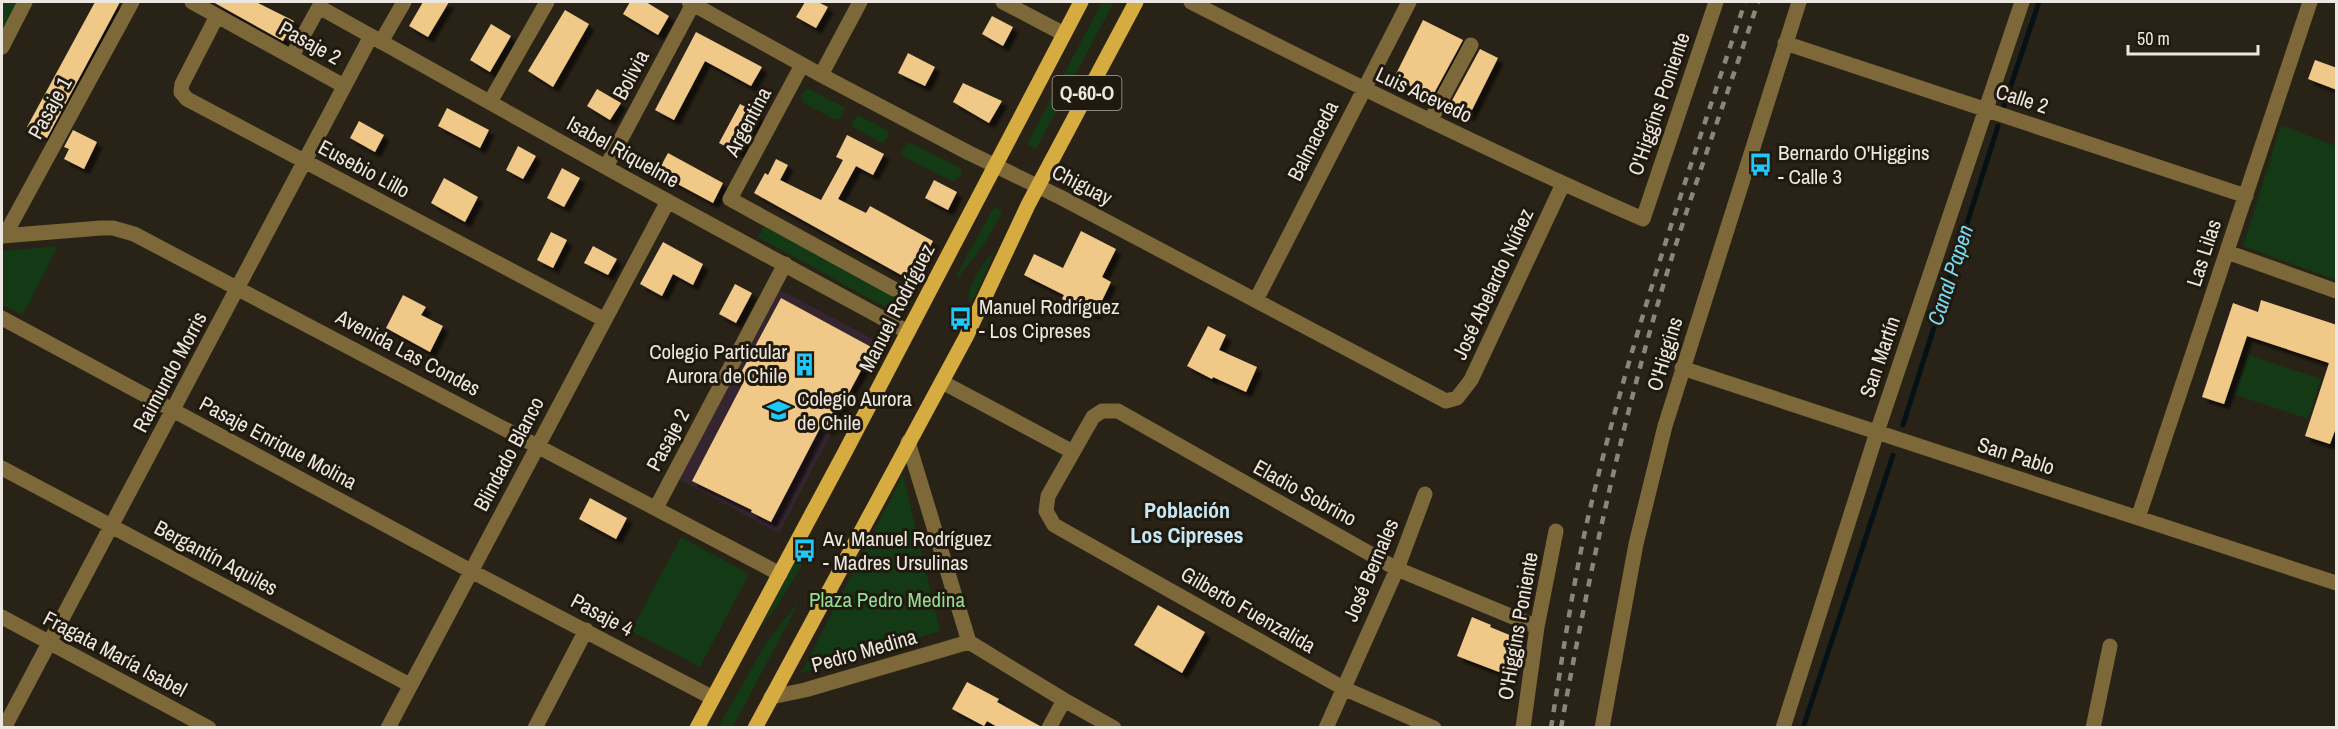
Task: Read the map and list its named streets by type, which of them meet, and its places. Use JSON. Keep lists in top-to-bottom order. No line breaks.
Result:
{"streets":{"main road":["Q-60-O","Manuel Rodríguez"],"street":["Pasaje 2","Bolivia","Luis Acevedo","Calle 2","O'Higgins Poniente","Pasaje 1","Argentina","Balmaceda","Isabel Riquelme","Eusebio Lillo","Chiguay","Las Lilas","José Abelardo Núñez","Avenida Las Condes","O'Higgins","San Martín","Raimundo Morris","Pasaje Enrique Molina","Blindado Blanco","San Pablo","Eladio Sobrino","Bergantín Aquiles","José Bernales","Gilberto Fuenzalida","Pasaje 4","Pedro Medina","Fragata María Isabel"]},"crossings":[["Pasaje 2","Isabel Riquelme"],["Pasaje 2","Eusebio Lillo"],["Pasaje 2","Avenida Las Condes"],["Pasaje 2","Raimundo Morris"],["Bolivia","Isabel Riquelme"],["Bolivia","Chiguay"],["Q-60-O","Chiguay"],["Q-60-O","Pedro Medina"],["Luis Acevedo","O'Higgins Poniente"],["Luis Acevedo","Balmaceda"],["Luis Acevedo","José Abelardo Núñez"],["Calle 2","Las Lilas"],["Calle 2","O'Higgins"],["Calle 2","San Martín"],["O'Higgins Poniente","Eladio Sobrino"],["Pasaje 1","Avenida Las Condes"],["Argentina","Chiguay"],["Balmaceda","Chiguay"],["Isabel Riquelme","Manuel Rodríguez"],["Isabel Riquelme","Raimundo Morris"],["Isabel Riquelme","Blindado Blanco"],["Eusebio Lillo","Raimundo Morris"],["Eusebio Lillo","Blindado Blanco"],["Chiguay","José Abelardo Núñez"],["Chiguay","Manuel Rodríguez"],["Las Lilas","San Pablo"],["Manuel Rodríguez","Avenida Las Condes"],["Manuel Rodríguez","Pasaje 4"],["Avenida Las Condes","Raimundo Morris"],["Avenida Las Condes","Blindado Blanco"],["O'Higgins","San Pablo"],["San Martín","San Pablo"],["Raimundo Morris","Pasaje Enrique Molina"],["Raimundo Morris","Bergantín Aquiles"],["Raimundo Morris","Fragata María Isabel"],["Pasaje Enrique Molina","Blindado Blanco"],["Pasaje Enrique Molina","Pasaje 4"],["Blindado Blanco","Bergantín Aquiles"],["Blindado Blanco","Pasaje 4"],["Eladio Sobrino","José Bernales"],["Eladio Sobrino","Gilberto Fuenzalida"],["José Bernales","Gilberto Fuenzalida"]],"districts":["Población Los Cipreses"],"water":["Canal Papen"],"parks":["Plaza Pedro Medina"],"places":{"bus stop":["Bernardo O'Higgins - Calle 3","Manuel Rodríguez - Los Cipreses","Av. Manuel Rodríguez - Madres Ursulinas"],"building":["Colegio Particular Aurora de Chile"],"school or university":["Colegio Aurora de Chile"]},"scale_bar":"50 m"}
